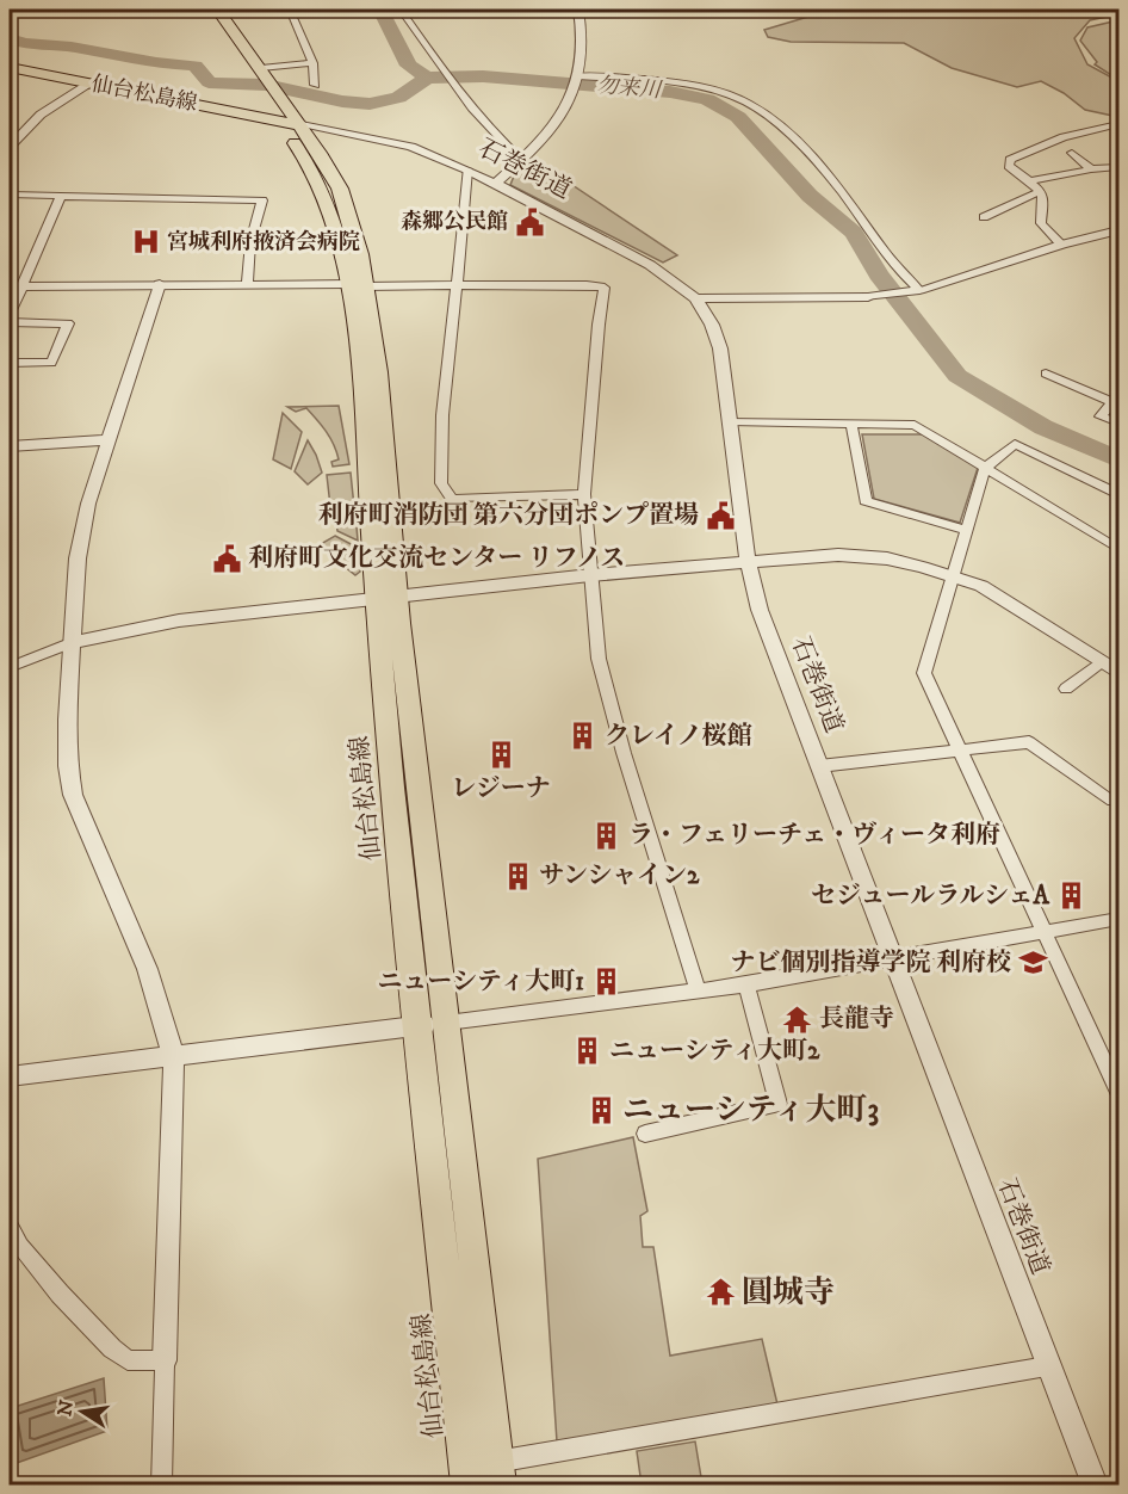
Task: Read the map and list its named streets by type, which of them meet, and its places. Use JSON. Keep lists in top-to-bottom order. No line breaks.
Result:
{"streets":{"main road":["仙台松島線"],"street":["石巻街道"]},"crossings":[["仙台松島線","石巻街道"]],"water":["勿来川"],"places":{"public building":["森郷公民館","利府町消防団 第六分団ポンプ置場","利府町文化交流センター リフノス"],"hospital":["宮城利府掖済会病院"],"building":["クレイノ桜館","レジーナ","ラ・フェリーチェ・ヴィータ利府","サンシャイン2","セジュールラルシェA","ニューシティ大町1","ニューシティ大町2","ニューシティ大町3"],"school or university":["ナビ個別指導学院 利府校"],"temple":["長龍寺","圓城寺"]},"north":"left"}
